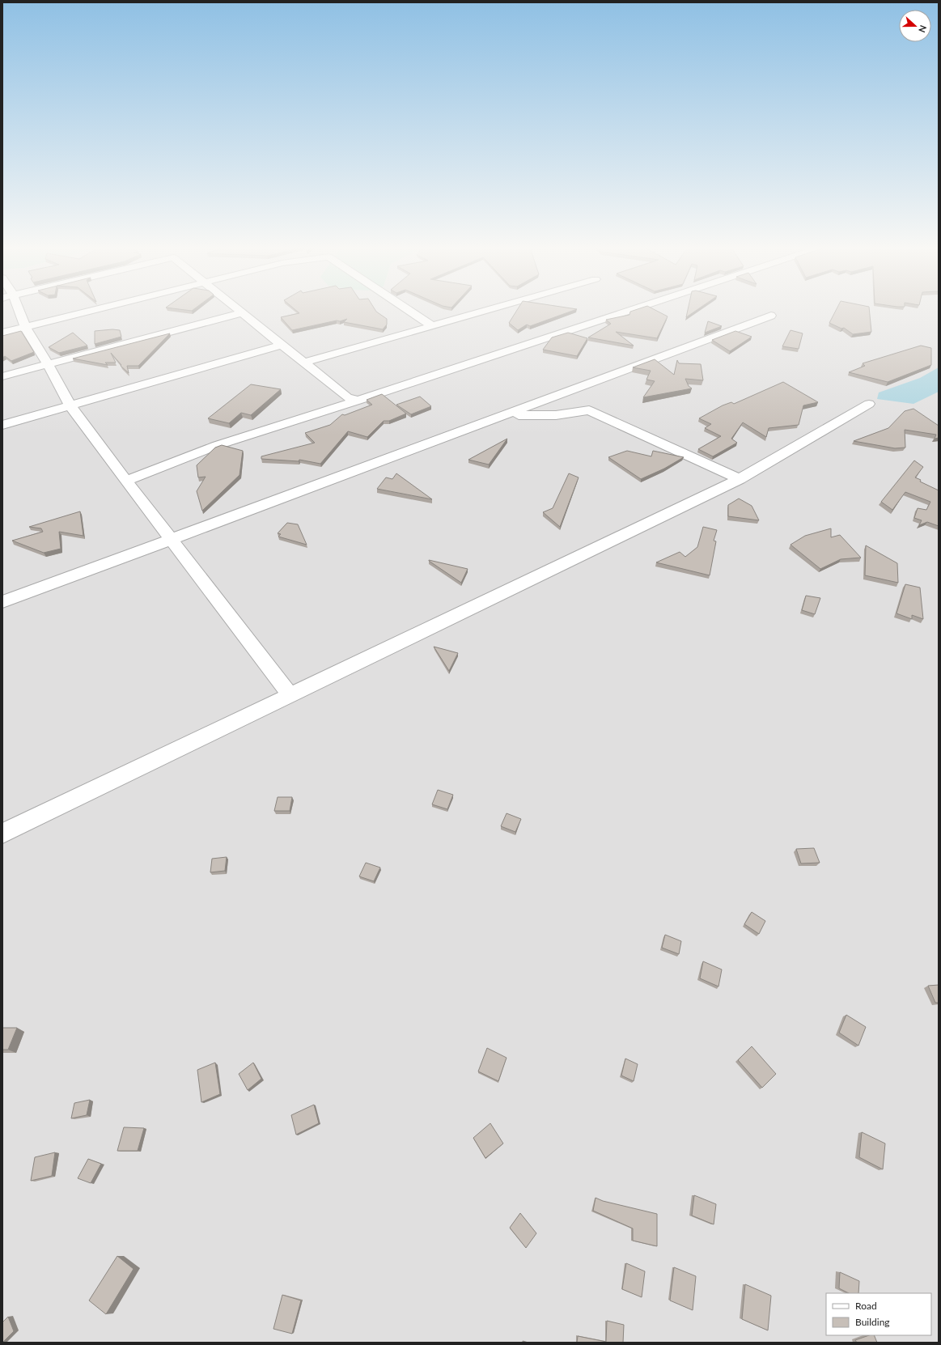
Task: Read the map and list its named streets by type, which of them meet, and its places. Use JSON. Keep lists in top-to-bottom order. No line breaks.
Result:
{"legend":["Road","Building"],"north":"right"}
